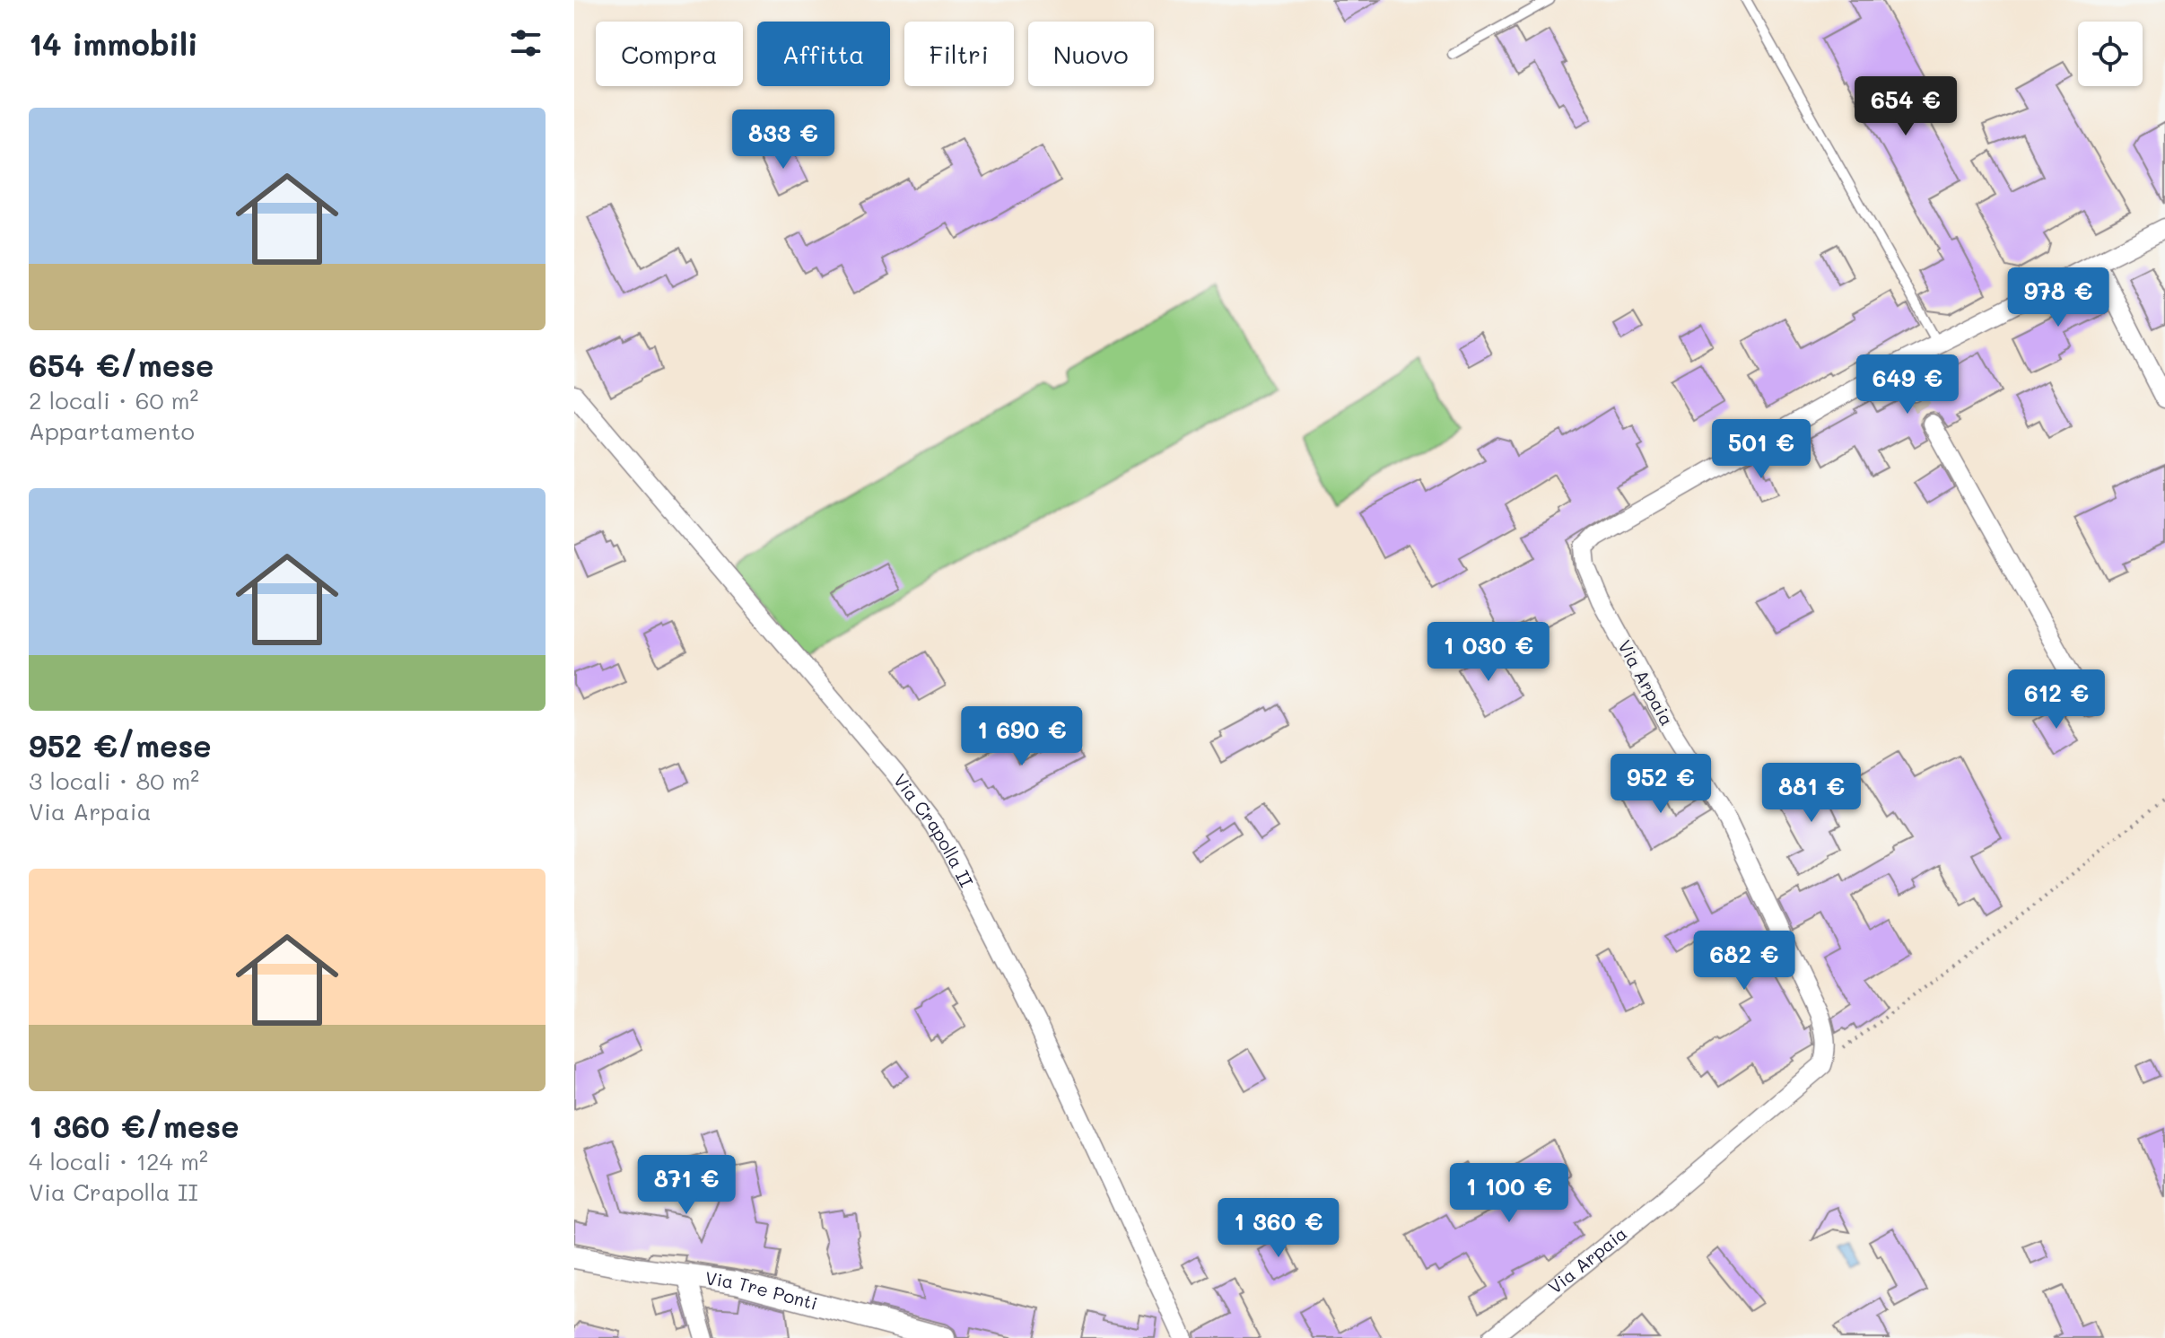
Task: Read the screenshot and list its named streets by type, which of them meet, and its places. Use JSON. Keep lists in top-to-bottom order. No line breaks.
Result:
{"streets":{"street":["Via Arpaia","Via Crapolla II","Via Tre Ponti"]},"page":{"heading":"14 immobili","chip":["Compra","Affitta","Filtri","Nuovo"],"price":["654 €","833 €","978 €","649 €","501 €","1 030 €","612 €","1 690 €","952 €","881 €","682 €","871 €","1 100 €","1 360 €"],"list":[{"name":"654 €/mese","note":"2 locali · 60 m² · Appartamento"},{"name":"952 €/mese","note":"3 locali · 80 m² · Via Arpaia"},{"name":"1 360 €/mese","note":"4 locali · 124 m² · Via Crapolla II"}]}}
